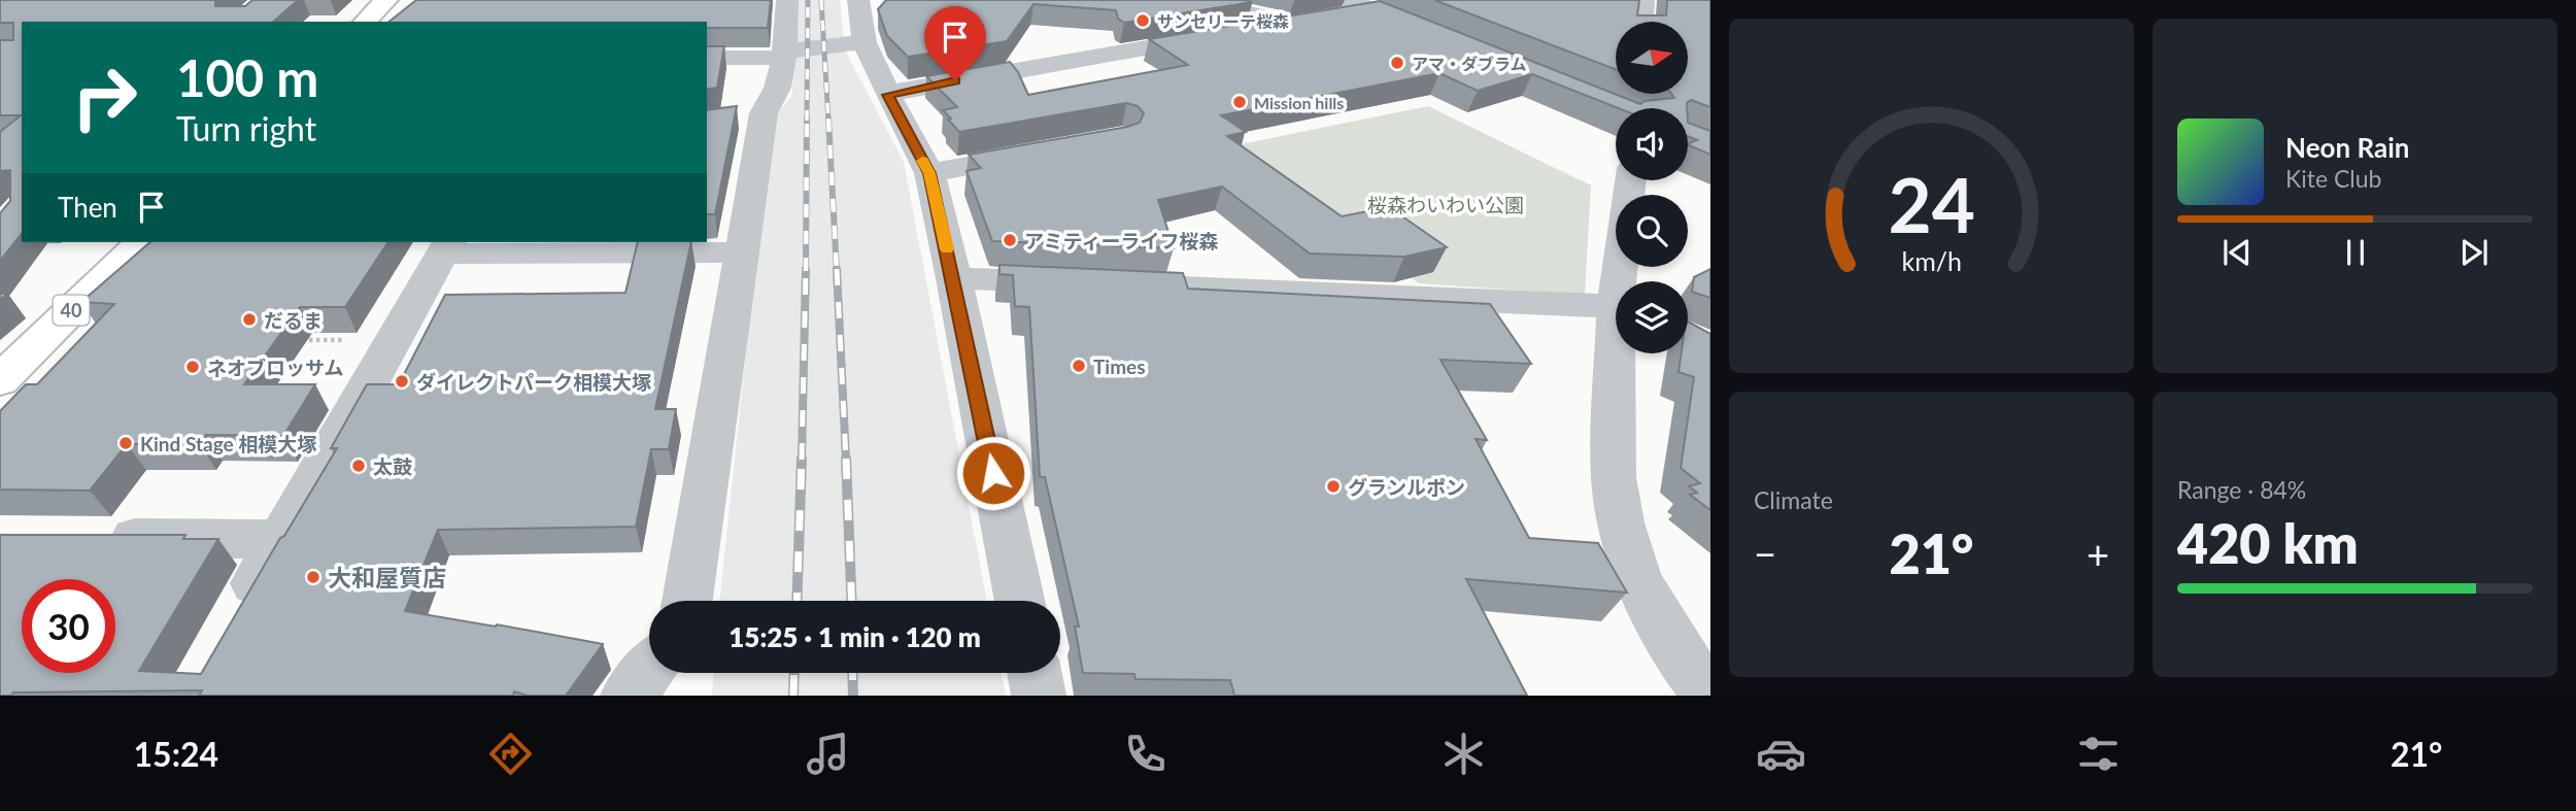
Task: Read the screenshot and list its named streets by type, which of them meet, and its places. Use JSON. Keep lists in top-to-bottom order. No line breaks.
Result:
{"streets":{"main road":["40"]},"parks":["桜森わいわい公園"],"places":["サンセリーテ桜森","アマ・ダブラム","Mission hills","アミティーライフ桜森","だるま","Times","ネオブロッサム","ダイレクトパーク相模大塚","Kind Stage 相模大塚","太鼓","グランルポン","大和屋質店"],"north":"right","page":{"turn":["100 m","Turn right"],"song":["Neon Rain","Kite Club"],"then":"Then","tile":["Climate",["Range · 84%","420 km"]],"heat":["−","21°","+"],"limit":"30","trip":"15:25 · 1 min · 120 m","tabs":["15:24","21°"],"gauge":["24","km/h"]}}
